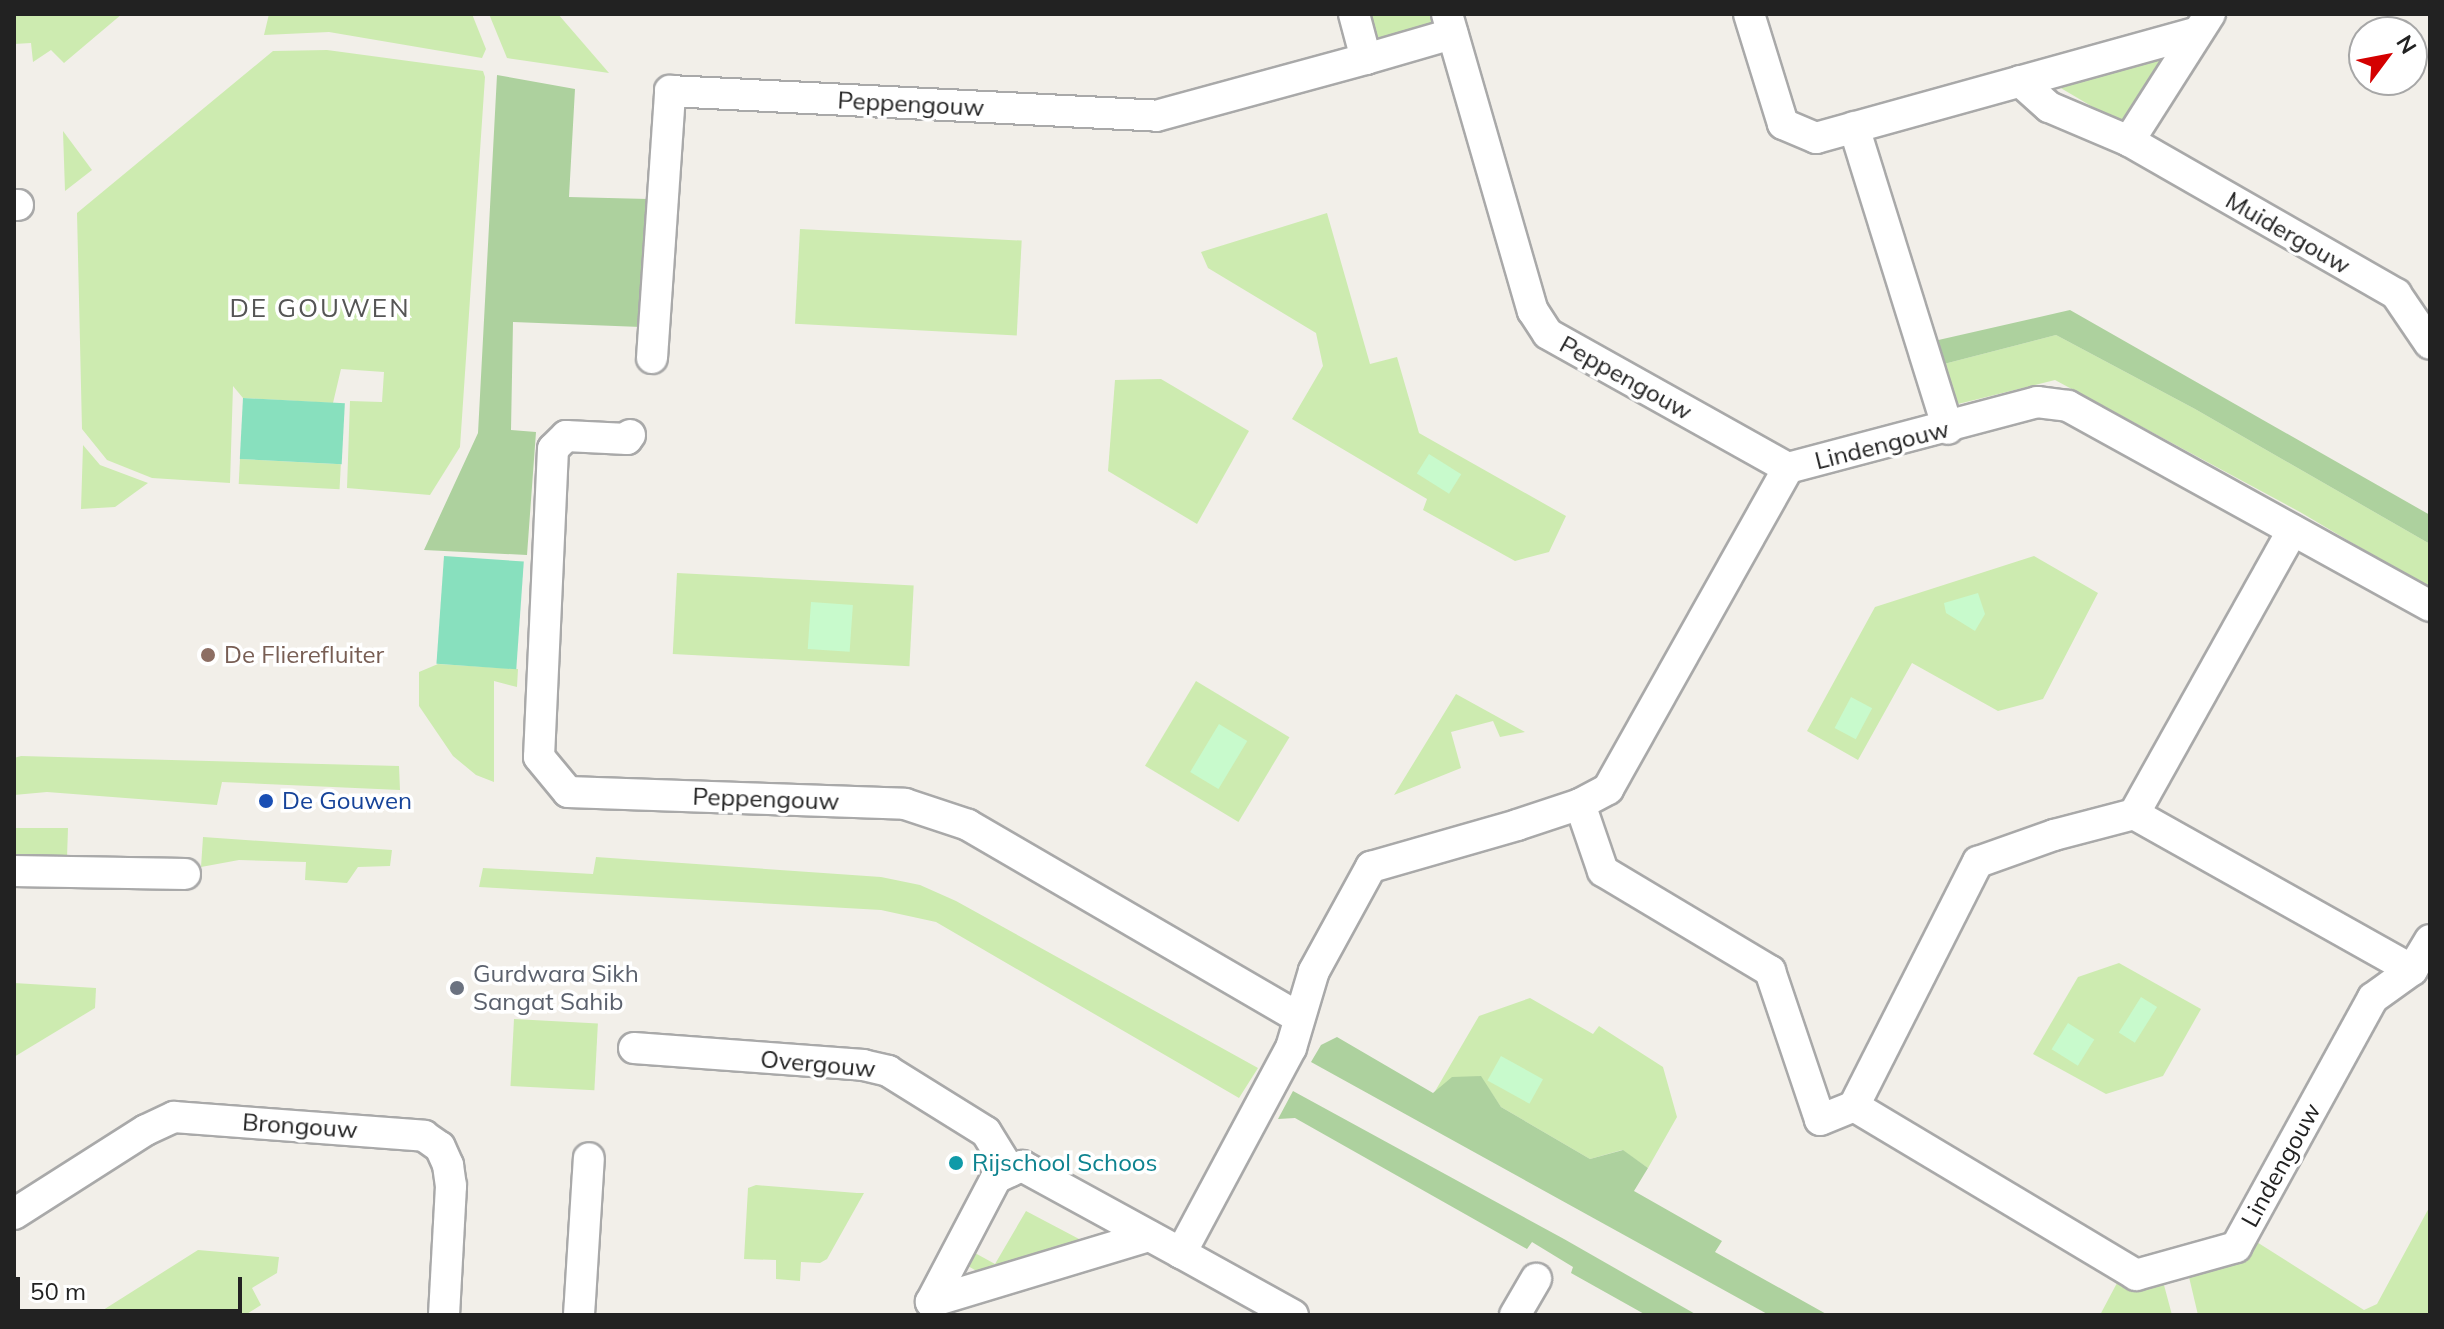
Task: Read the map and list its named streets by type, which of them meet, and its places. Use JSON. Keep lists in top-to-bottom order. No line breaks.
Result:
{"streets":{"street":["Peppengouw","Muidergouw","Lindengouw","Overgouw","Brongouw"]},"crossings":[["Peppengouw","Lindengouw"]],"districts":["DE GOUWEN"],"places":["De Flierefluiter","De Gouwen","Gurdwara Sikh Sangat Sahib","Rijschool Schoos"],"scale_bar":"50 m","north":"top right"}
